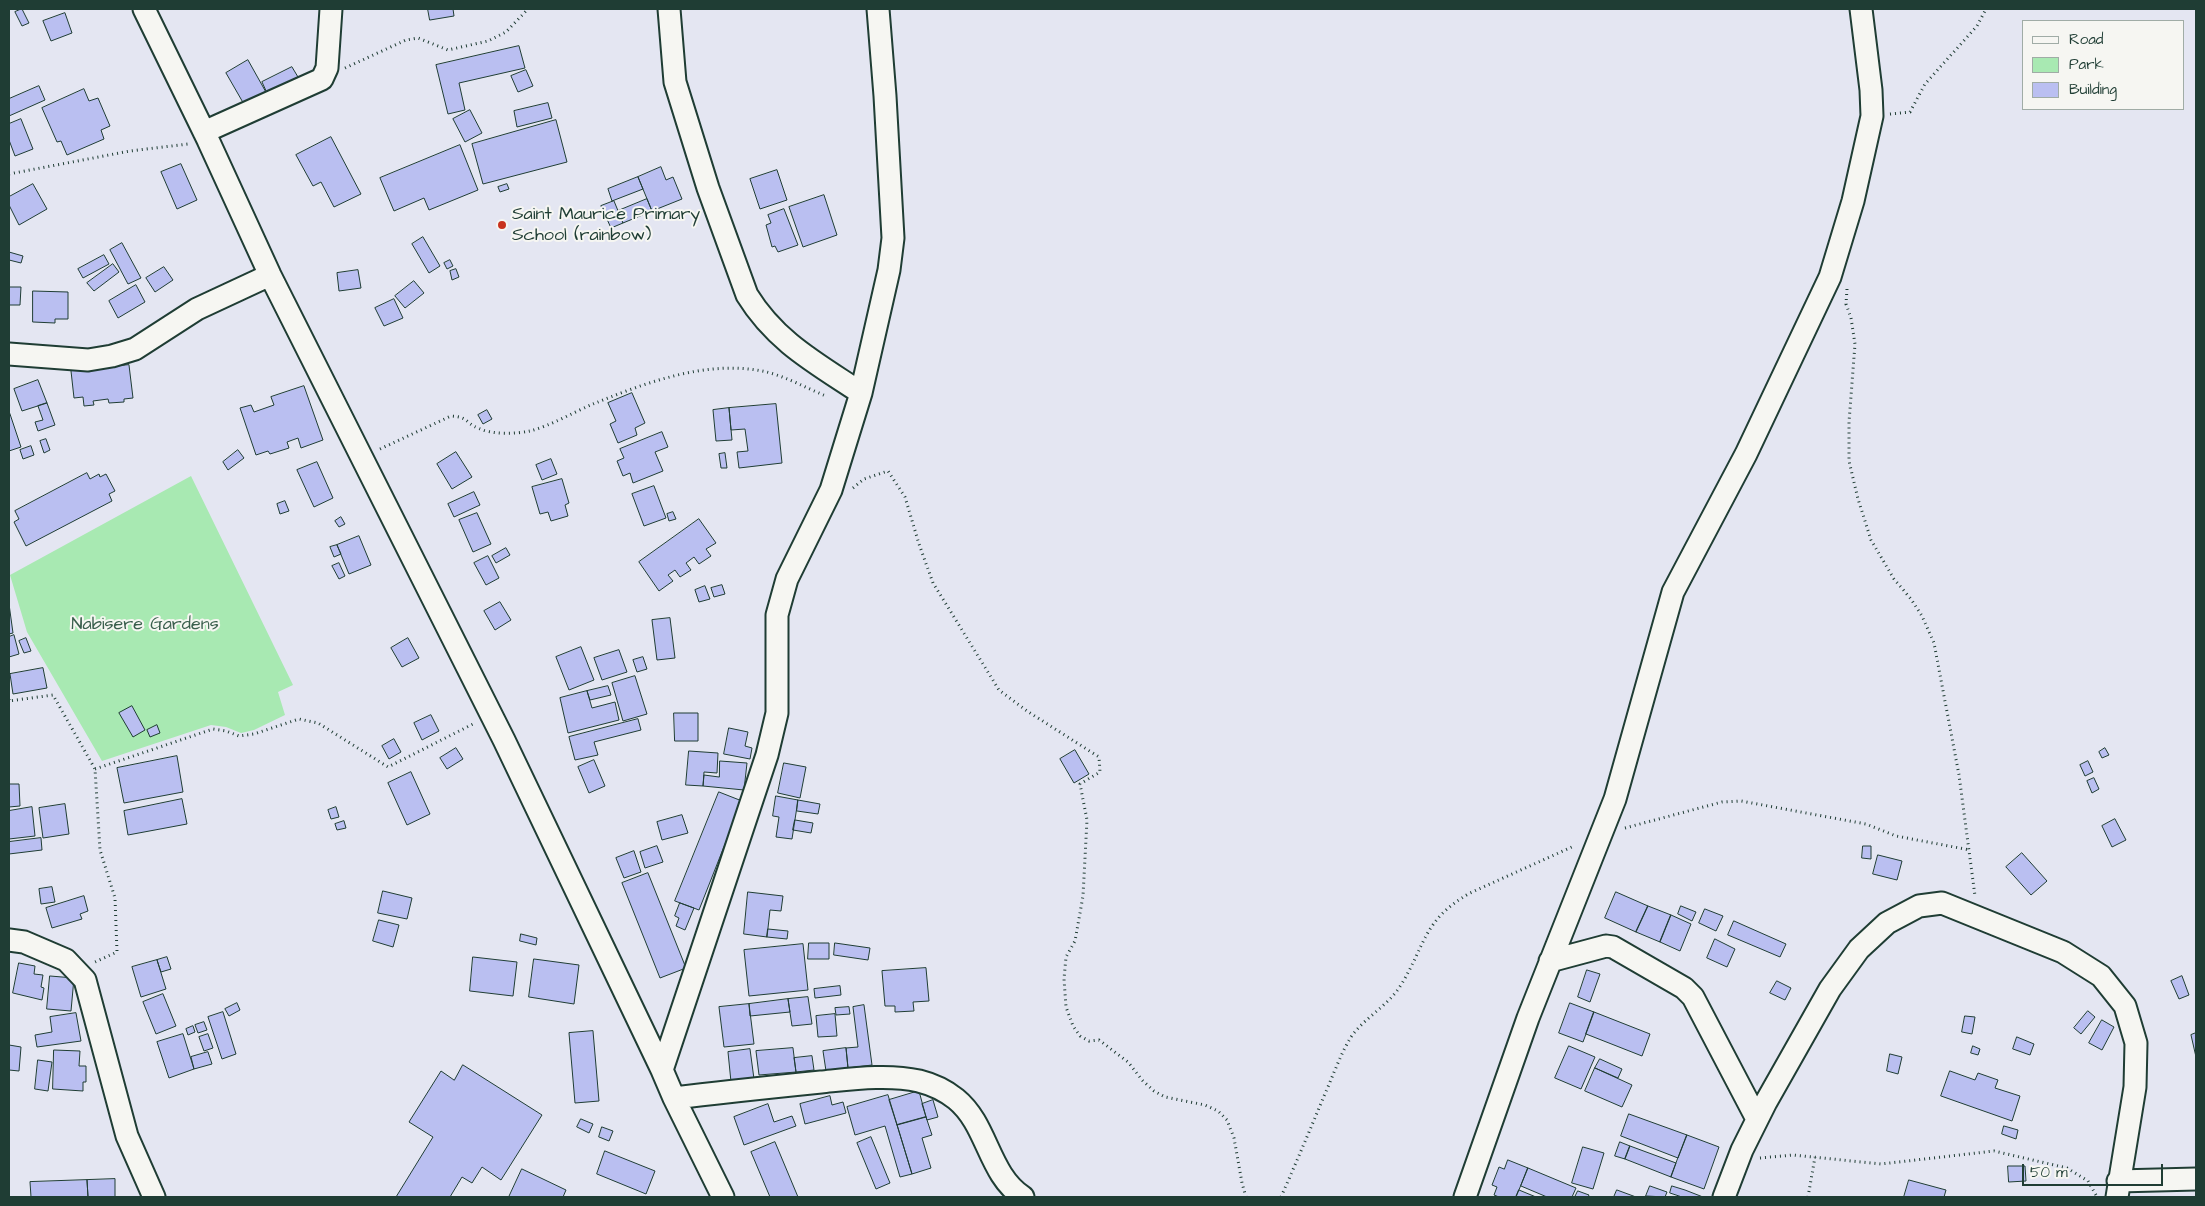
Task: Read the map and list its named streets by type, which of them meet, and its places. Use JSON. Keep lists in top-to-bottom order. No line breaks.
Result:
{"parks":["Nabisere Gardens"],"places":["Saint Maurice Primary School (rainbow)"],"legend":["Road","Park","Building"],"scale_bar":"50 m"}
